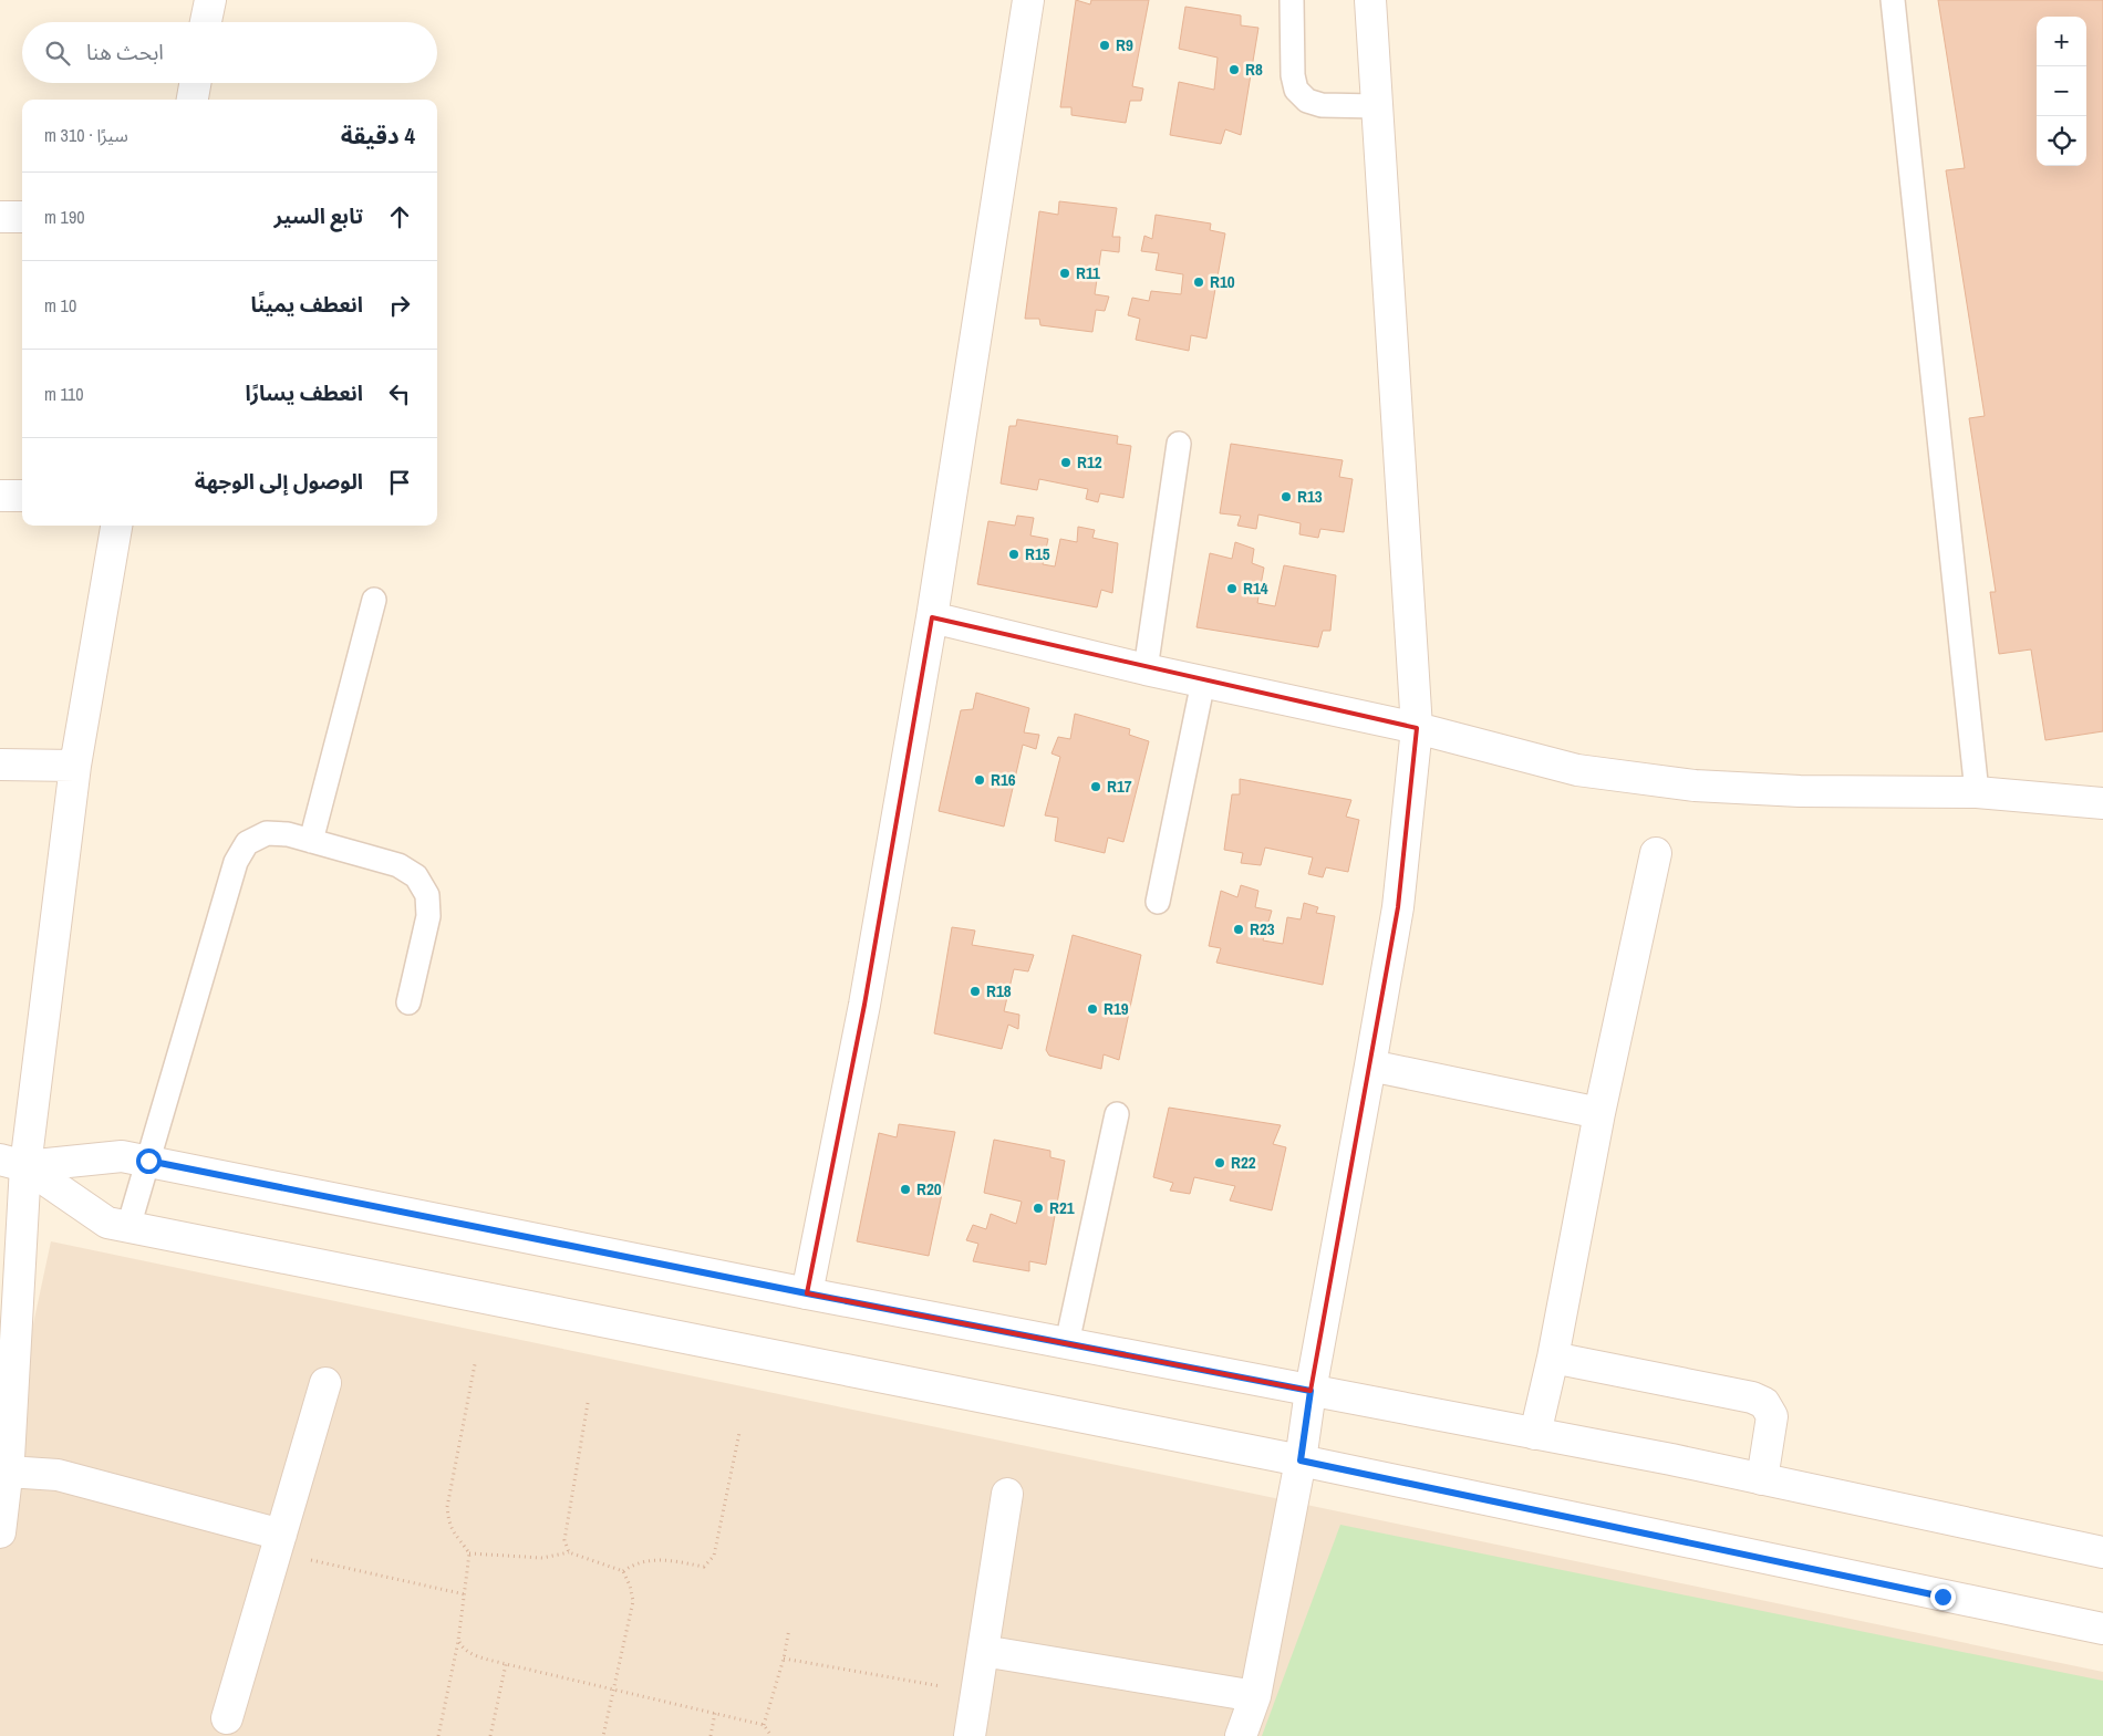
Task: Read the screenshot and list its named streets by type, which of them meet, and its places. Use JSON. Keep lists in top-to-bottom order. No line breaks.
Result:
{"places":["R9","R8","R11","R10","R12","R13","R15","R14","R16","R17","R23","R18","R19","R22","R20","R21"],"page":{"map_buttons":["+","−"],"search":"ابحث هنا","heading":["4 دقيقة","سيرًا · 310 m"],"list":[["تابع السير","190 m"],["انعطف يمينًا","10 m"],["انعطف يسارًا","110 m"],"الوصول إلى الوجهة"]}}
